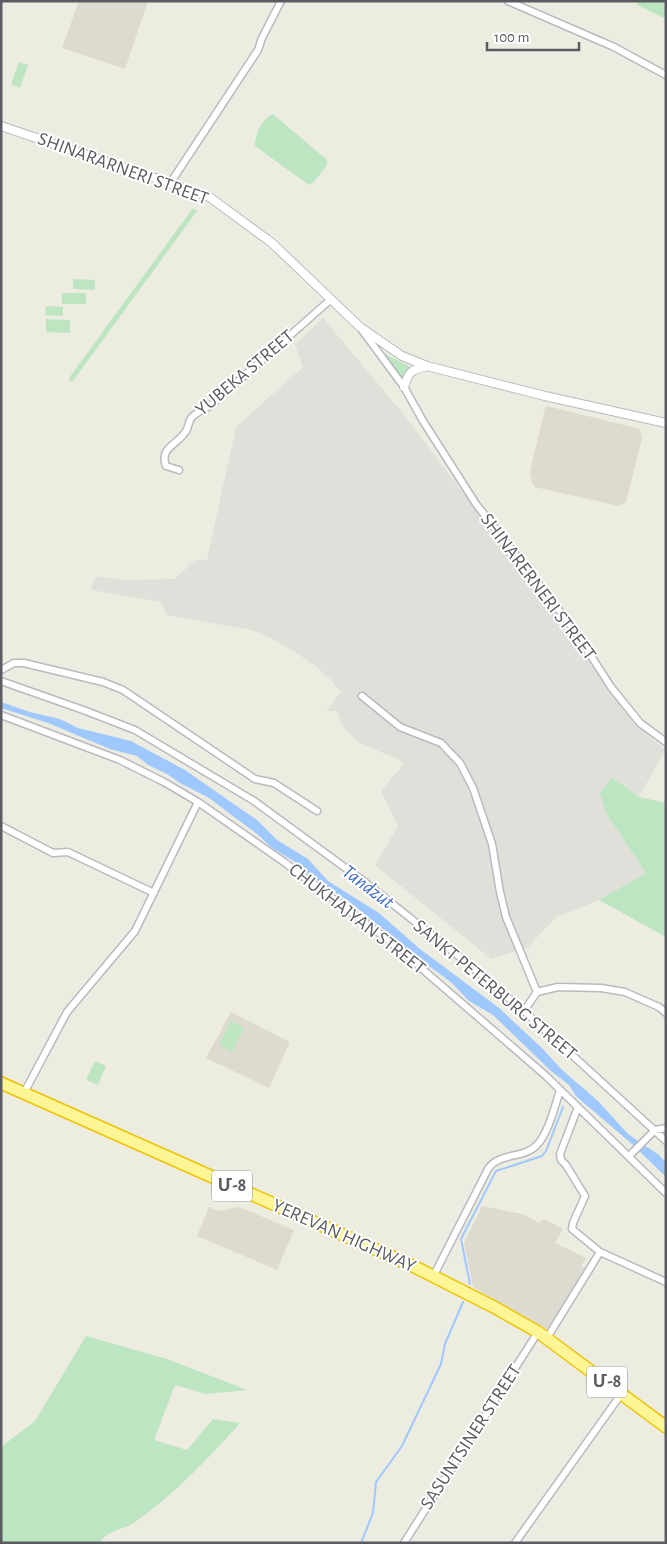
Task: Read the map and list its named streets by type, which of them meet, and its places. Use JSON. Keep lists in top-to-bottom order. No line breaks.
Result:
{"streets":{"highway":["Մ-8","YEREVAN HIGHWAY"],"street":["SHINARARNERI STREET","YUBEKA STREET","SHINARERNERI STREET","CHUKHAJYAN STREET","SANKT PETERBURG STREET","SASUNTSINER STREET"]},"crossings":[["SHINARARNERI STREET","YUBEKA STREET"],["SHINARARNERI STREET","SHINARERNERI STREET"],["YEREVAN HIGHWAY","SASUNTSINER STREET"]],"water":["Tandzut"],"scale_bar":"100 m"}
